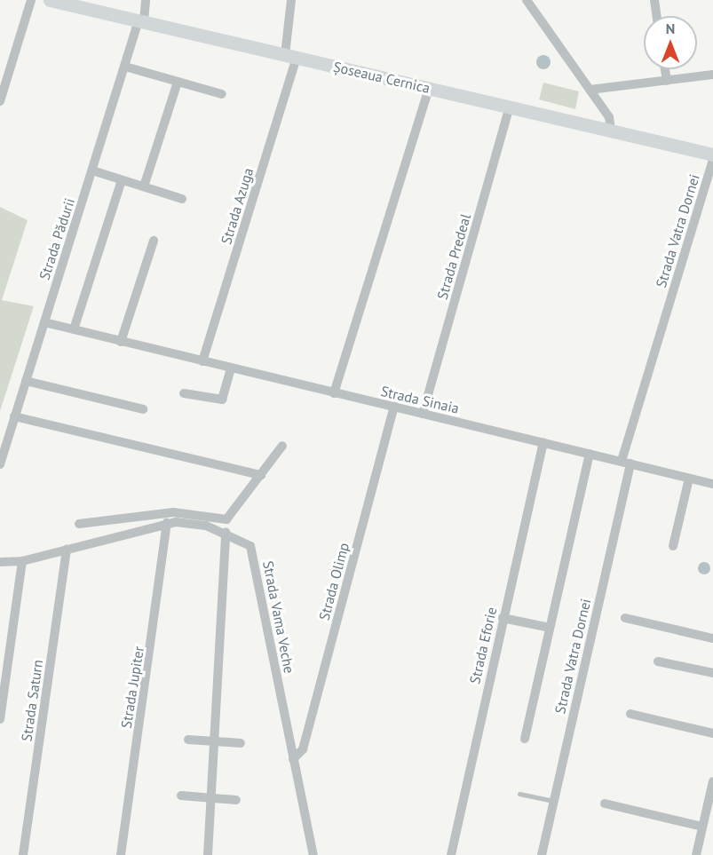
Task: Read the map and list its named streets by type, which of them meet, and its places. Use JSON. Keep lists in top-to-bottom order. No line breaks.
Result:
{"streets":{"street":["Șoseaua Cernica","Strada Azuga","Strada Vatra Dornei","Strada Pădurii","Strada Predeal","Strada Sinaia","Strada Olimp","Strada Vama Veche","Strada Eforie","Strada Jupiter","Strada Saturn"]},"crossings":[["Șoseaua Cernica","Strada Azuga"],["Șoseaua Cernica","Strada Pădurii"],["Șoseaua Cernica","Strada Predeal"],["Strada Azuga","Strada Sinaia"],["Strada Vatra Dornei","Strada Sinaia"],["Strada Pădurii","Strada Sinaia"],["Strada Predeal","Strada Sinaia"],["Strada Sinaia","Strada Olimp"],["Strada Sinaia","Strada Eforie"],["Strada Olimp","Strada Vama Veche"],["Strada Vama Veche","Strada Jupiter"],["Strada Vama Veche","Strada Saturn"]],"north":"top"}
